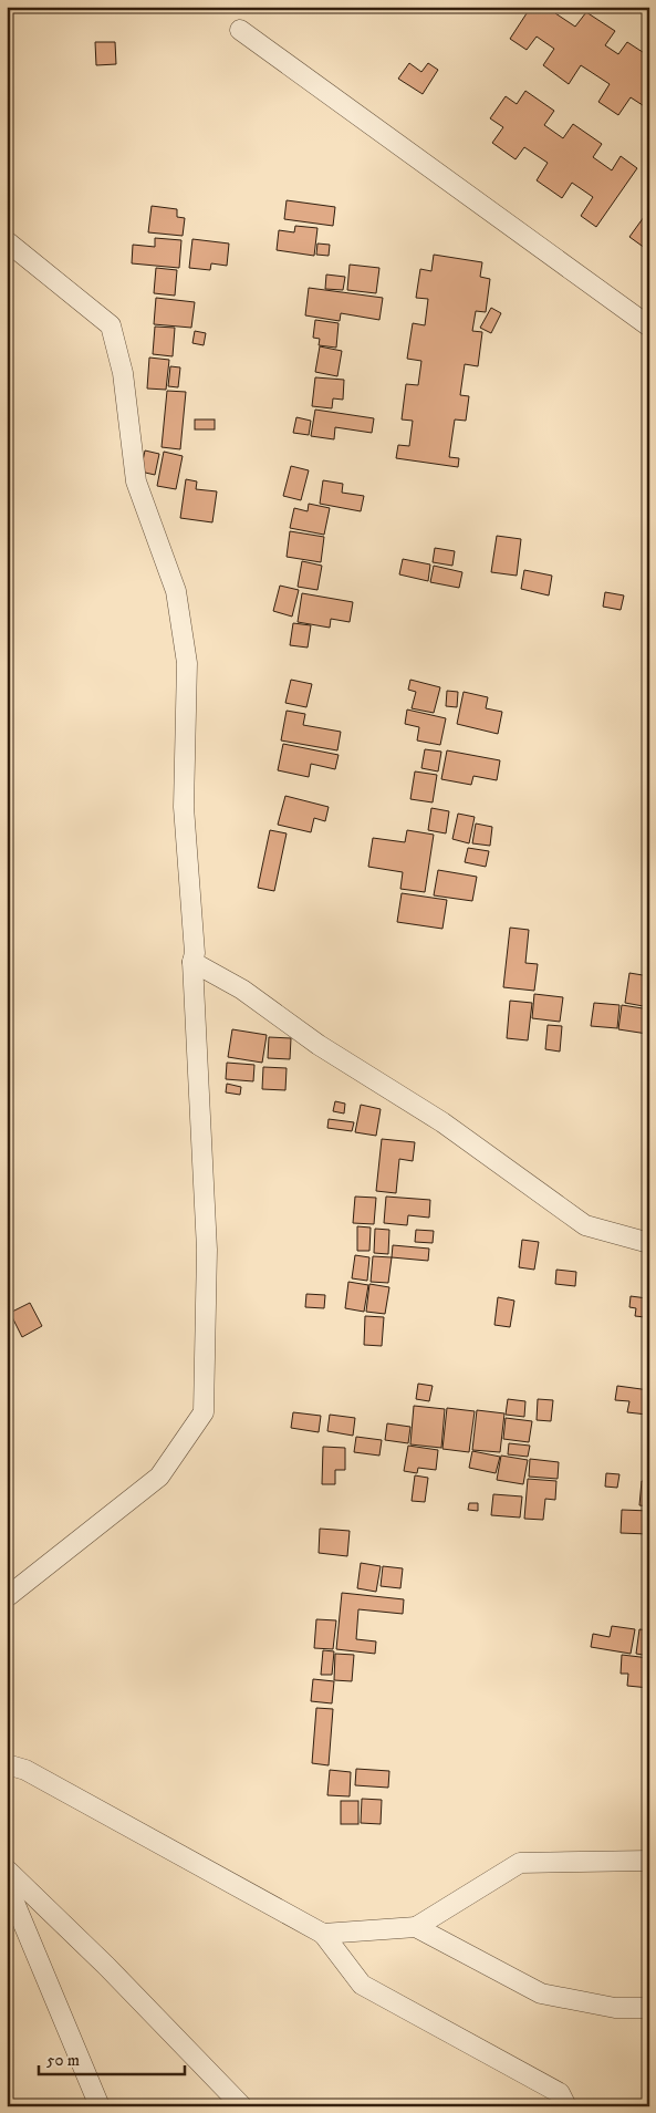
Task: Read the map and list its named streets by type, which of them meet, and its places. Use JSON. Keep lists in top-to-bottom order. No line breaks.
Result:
{"scale_bar":"50 m"}
